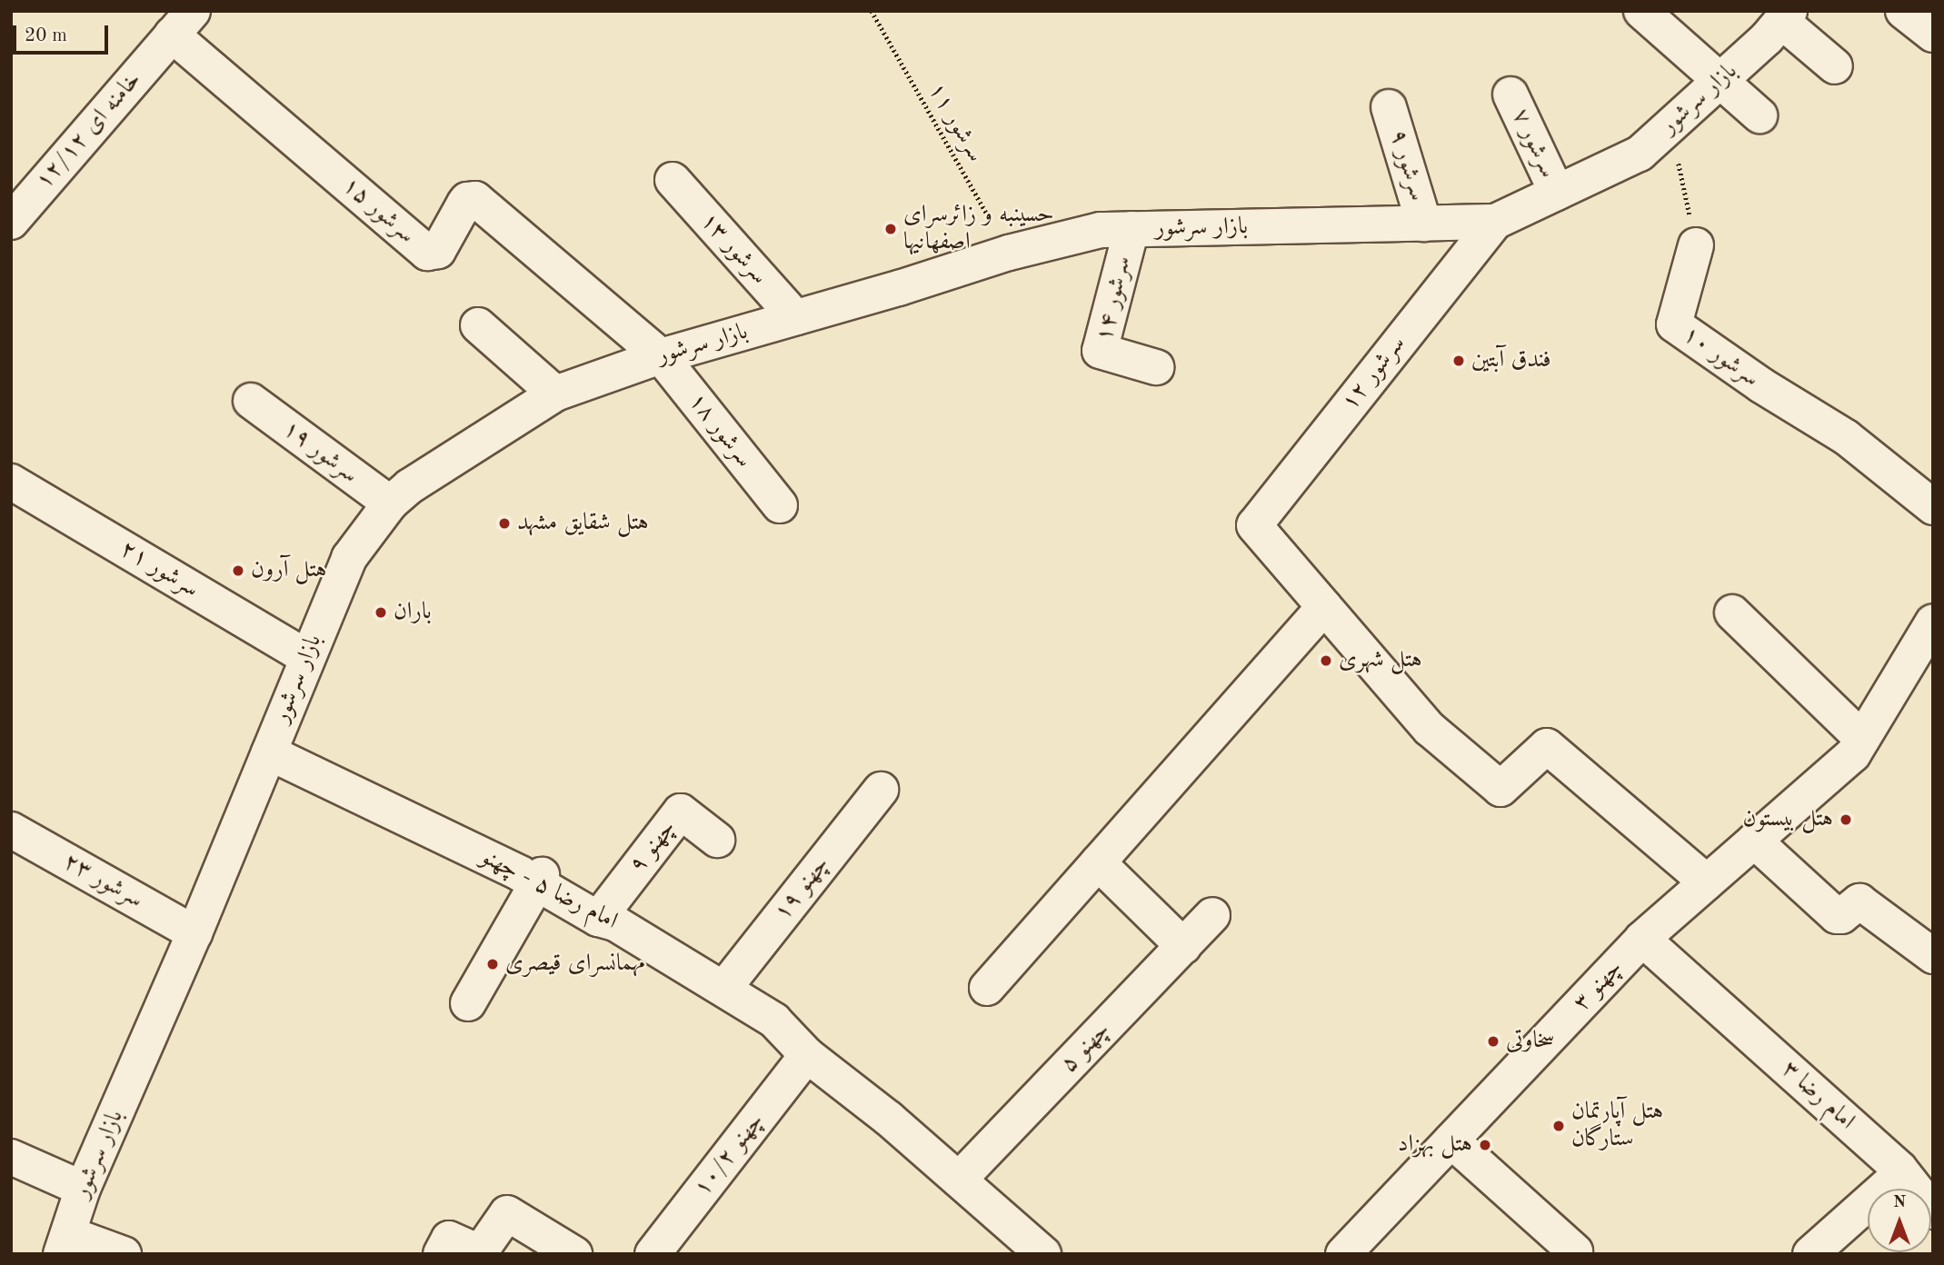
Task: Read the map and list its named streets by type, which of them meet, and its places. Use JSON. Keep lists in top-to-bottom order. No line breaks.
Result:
{"streets":{"street":["بازار سرشور","خامنه ای ۱۲/۱۲","سرشور ۷","سرشور ۹","سرشور ۱۵","سرشور ۱۳","سرشور ۱۴","سرشور ۱۰","سرشور ۱۲","سرشور ۱۸","سرشور ۱۹","سرشور ۲۱","چهنو ۹","سرشور ۲۳","چهنو ۱۹","امام رضا ۵ - چهنو","چهنو ۳","چهنو ۵","امام رضا ۳","چهنو ۱۰/۲"],"path":["سرشور ۱۱"]},"crossings":[["بازار سرشور","سرشور ۱۱"],["بازار سرشور","سرشور ۷"],["بازار سرشور","سرشور ۹"],["بازار سرشور","سرشور ۱۵"],["بازار سرشور","سرشور ۱۳"],["بازار سرشور","سرشور ۱۴"],["بازار سرشور","سرشور ۱۲"],["بازار سرشور","سرشور ۱۸"],["بازار سرشور","سرشور ۱۹"],["بازار سرشور","سرشور ۲۱"],["بازار سرشور","سرشور ۲۳"],["بازار سرشور","امام رضا ۵ - چهنو"],["خامنه ای ۱۲/۱۲","سرشور ۱۵"],["سرشور ۱۵","سرشور ۱۸"],["چهنو ۹","امام رضا ۵ - چهنو"],["چهنو ۱۹","امام رضا ۵ - چهنو"],["امام رضا ۵ - چهنو","چهنو ۵"],["امام رضا ۵ - چهنو","چهنو ۱۰/۲"],["چهنو ۳","امام رضا ۳"]],"places":["حسینبه و زائرسرای اصفهانیها","فندق آبتين","هتل شقایق مشهد","هتل آرون","باران","هتل شهری","هتل بیستون","مهمانسرای قیصری","سخاوتی","هتل آپارتمان ستارگان","هتل بهزاد"],"scale_bar":"20 m","north":"top"}
